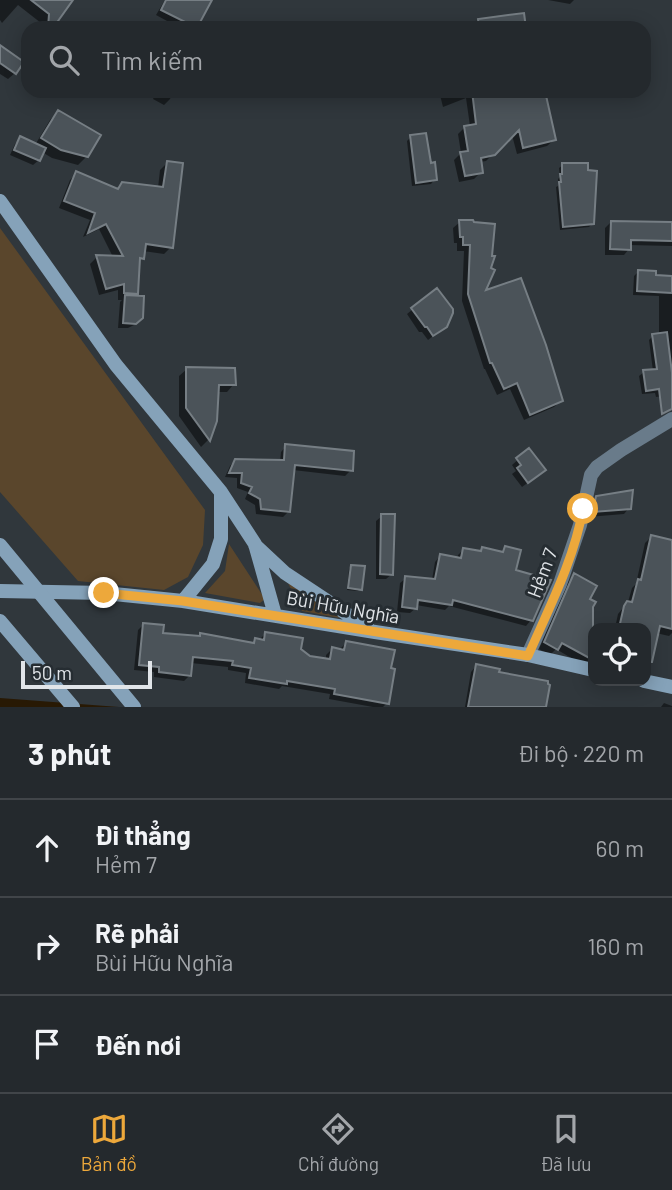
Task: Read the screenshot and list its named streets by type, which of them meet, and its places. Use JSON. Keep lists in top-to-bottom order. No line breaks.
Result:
{"streets":{"main road":["Bùi Hữu Nghĩa"],"street":["Hẻm 7"]},"crossings":[["Hẻm 7","Bùi Hữu Nghĩa"]],"scale_bar":"50 m","page":{"search":"Tìm kiếm","scale":"50 m","heading":["3 phút","Đi bộ · 220 m"],"list":[["Đi thẳng","Hẻm 7","60 m"],["Rẽ phải","Bùi Hữu Nghĩa","160 m"],"Đến nơi"],"nav":["Bản đồ","Chỉ đường","Đã lưu"]}}
